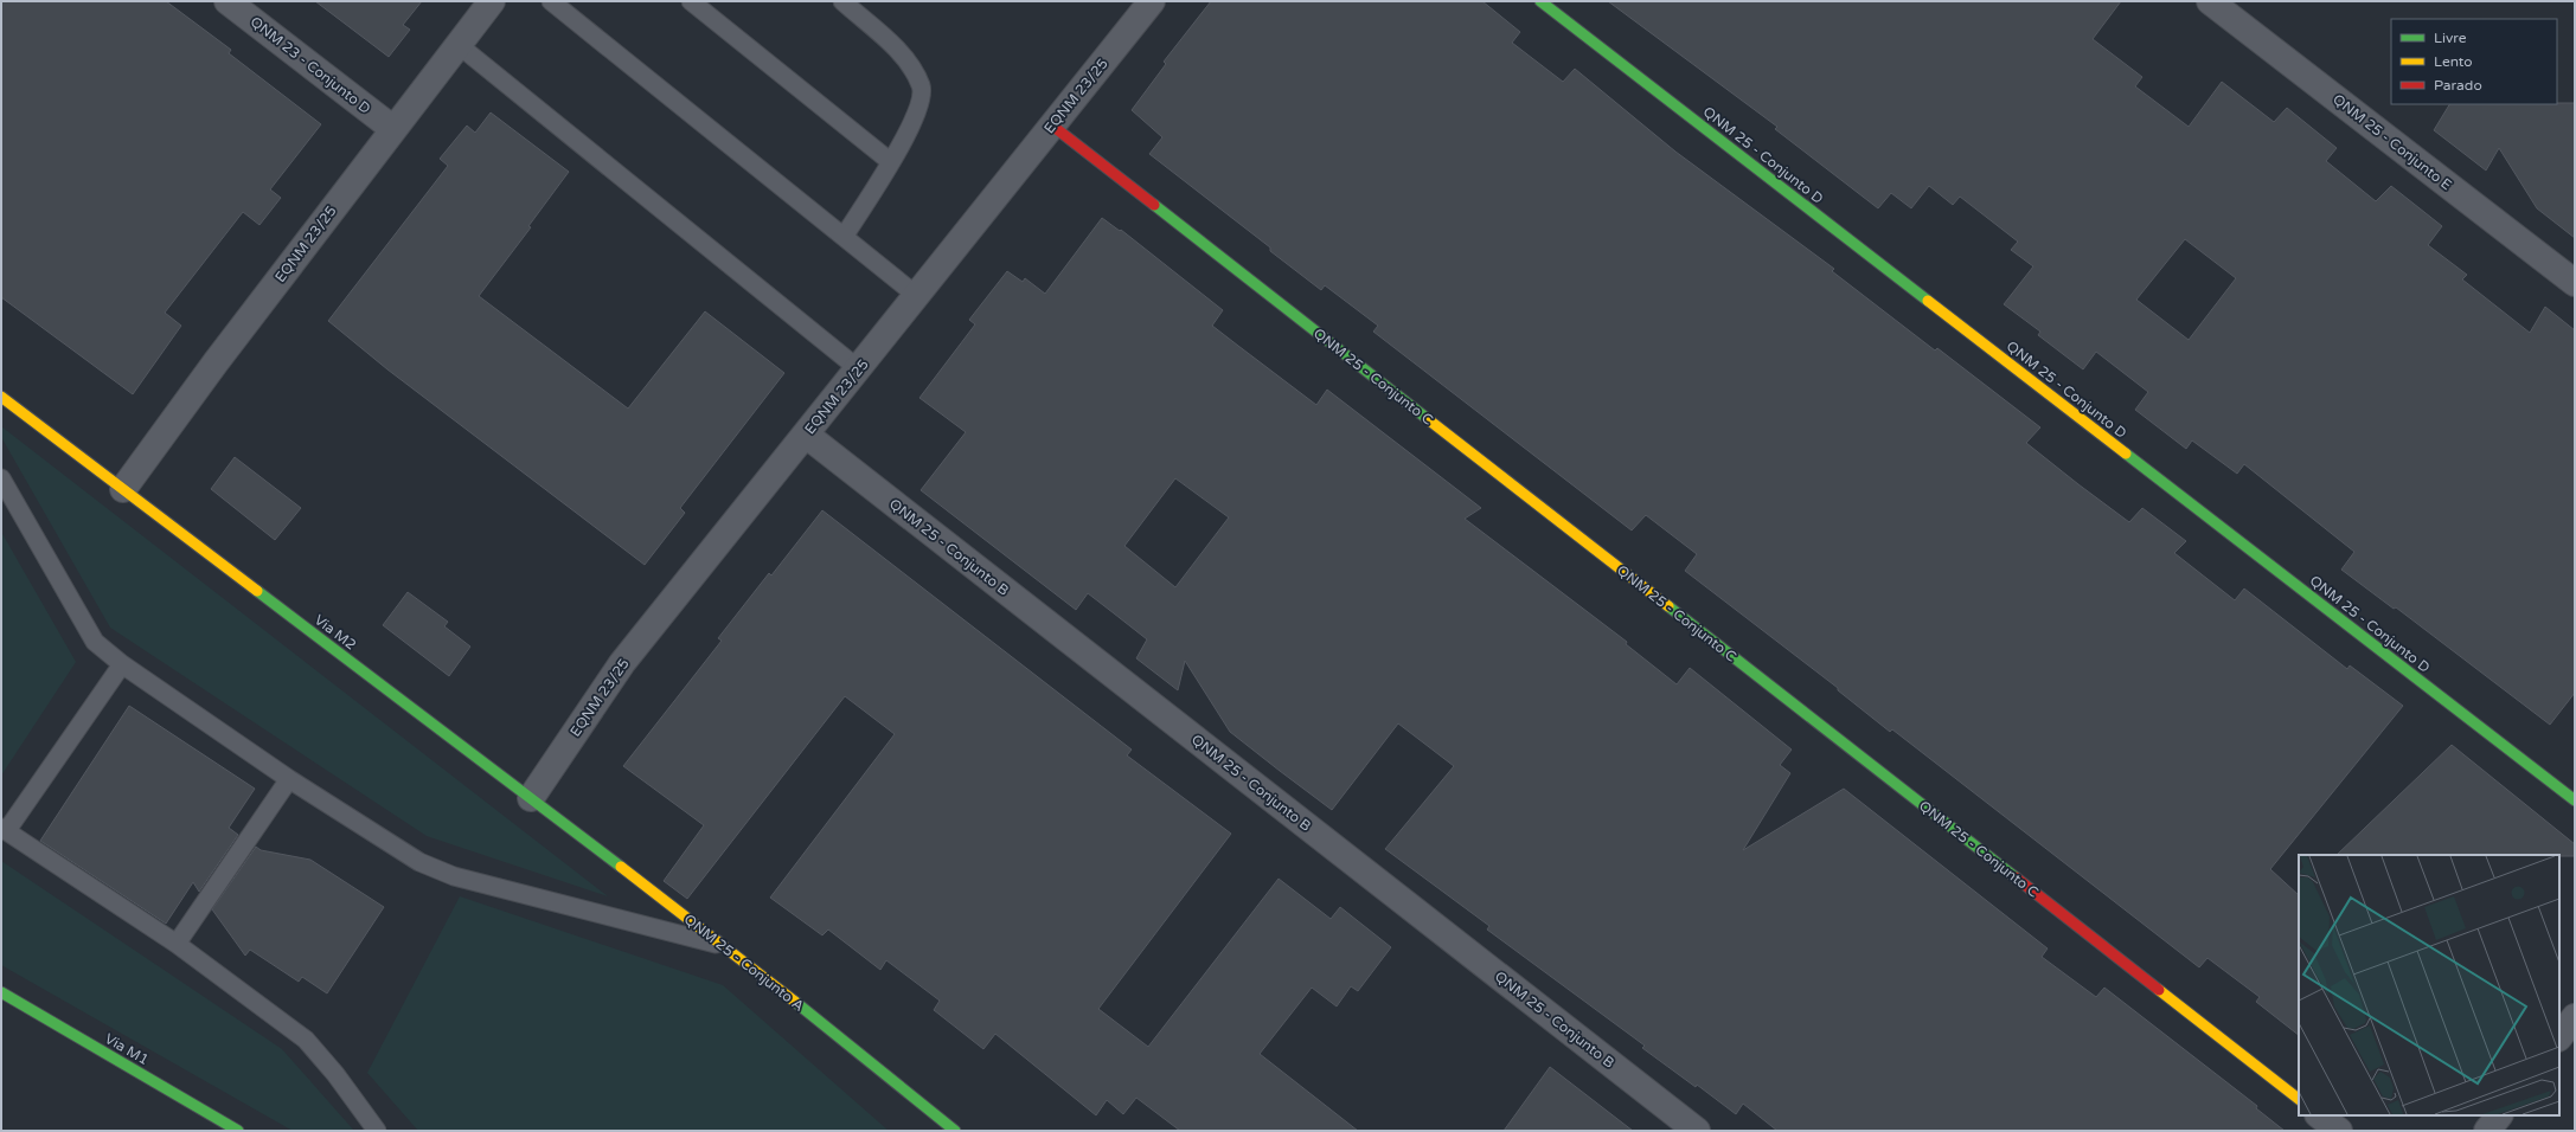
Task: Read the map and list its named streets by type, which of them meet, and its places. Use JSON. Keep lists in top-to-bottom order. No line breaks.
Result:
{"streets":{"street":["QNM 23 - Conjunto D","EQNM 23/25","QNM 25 - Conjunto E","QNM 25 - Conjunto D","QNM 25 - Conjunto C","QNM 25 - Conjunto B","Via M2","QNM 25 - Conjunto A","Via M1"]},"crossings":[["QNM 23 - Conjunto D","EQNM 23/25"],["EQNM 23/25","QNM 25 - Conjunto C"],["EQNM 23/25","QNM 25 - Conjunto B"],["EQNM 23/25","Via M2"],["EQNM 23/25","QNM 25 - Conjunto A"],["Via M2","QNM 25 - Conjunto A"]],"legend":["Livre","Lento","Parado"]}
